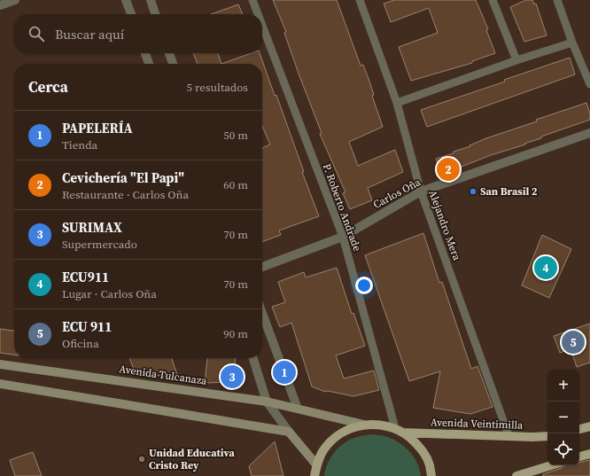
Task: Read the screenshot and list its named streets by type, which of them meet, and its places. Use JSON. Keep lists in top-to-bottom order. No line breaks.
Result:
{"streets":{"main road":["Avenida Veintimilla"],"street":["Carlos Oña","Avenida Tulcanaza"],"lane":["P. Roberto Andrade","Alejandro Mera"]},"crossings":[["Carlos Oña","P. Roberto Andrade"],["Carlos Oña","Alejandro Mera"],["P. Roberto Andrade","Avenida Veintimilla"],["Alejandro Mera","Avenida Veintimilla"],["Avenida Tulcanaza","Avenida Veintimilla"]],"places":["San Brasil 2","Unidad Educativa Cristo Rey"],"page":{"search":"Buscar aquí","heading":["Cerca","5 resultados"],"list":[{"mark":"1","name":"PAPELERÍA","note":"Tienda","value":"50 m"},{"mark":"2","name":"Cevichería \"El Papi\"","note":"Restaurante · Carlos Oña","value":"60 m"},{"mark":"3","name":"SURIMAX","note":"Supermercado","value":"70 m"},{"mark":"4","name":"ECU911","note":"Lugar · Carlos Oña","value":"70 m"},{"mark":"5","name":"ECU 911","note":"Oficina","value":"90 m"}],"pins":["2","4","5","1","3"],"map_buttons":["+","−"]}}
